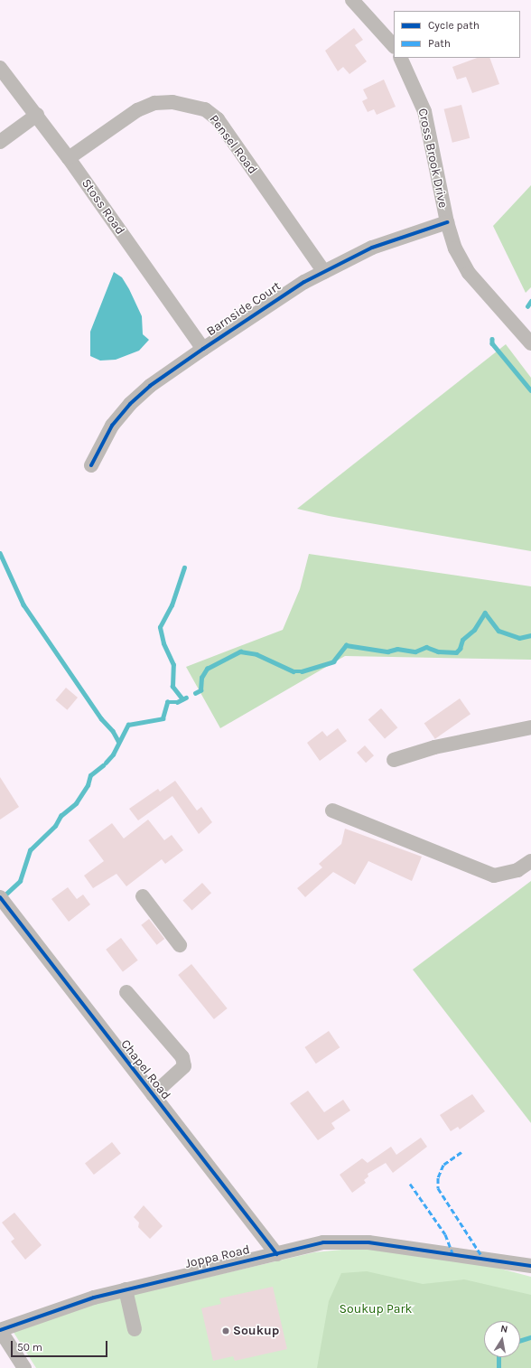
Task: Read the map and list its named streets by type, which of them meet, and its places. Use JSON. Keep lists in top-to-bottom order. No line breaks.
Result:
{"streets":{"street":["Pensel Road","Cross Brook Drive","Stoss Road","Barnside Court","Chapel Road","Joppa Road"]},"crossings":[["Pensel Road","Stoss Road"],["Pensel Road","Barnside Court"],["Cross Brook Drive","Barnside Court"],["Stoss Road","Barnside Court"],["Chapel Road","Joppa Road"]],"parks":["Soukup Park"],"places":["Soukup"],"legend":["Cycle path","Path"],"scale_bar":"50 m","north":"top"}
